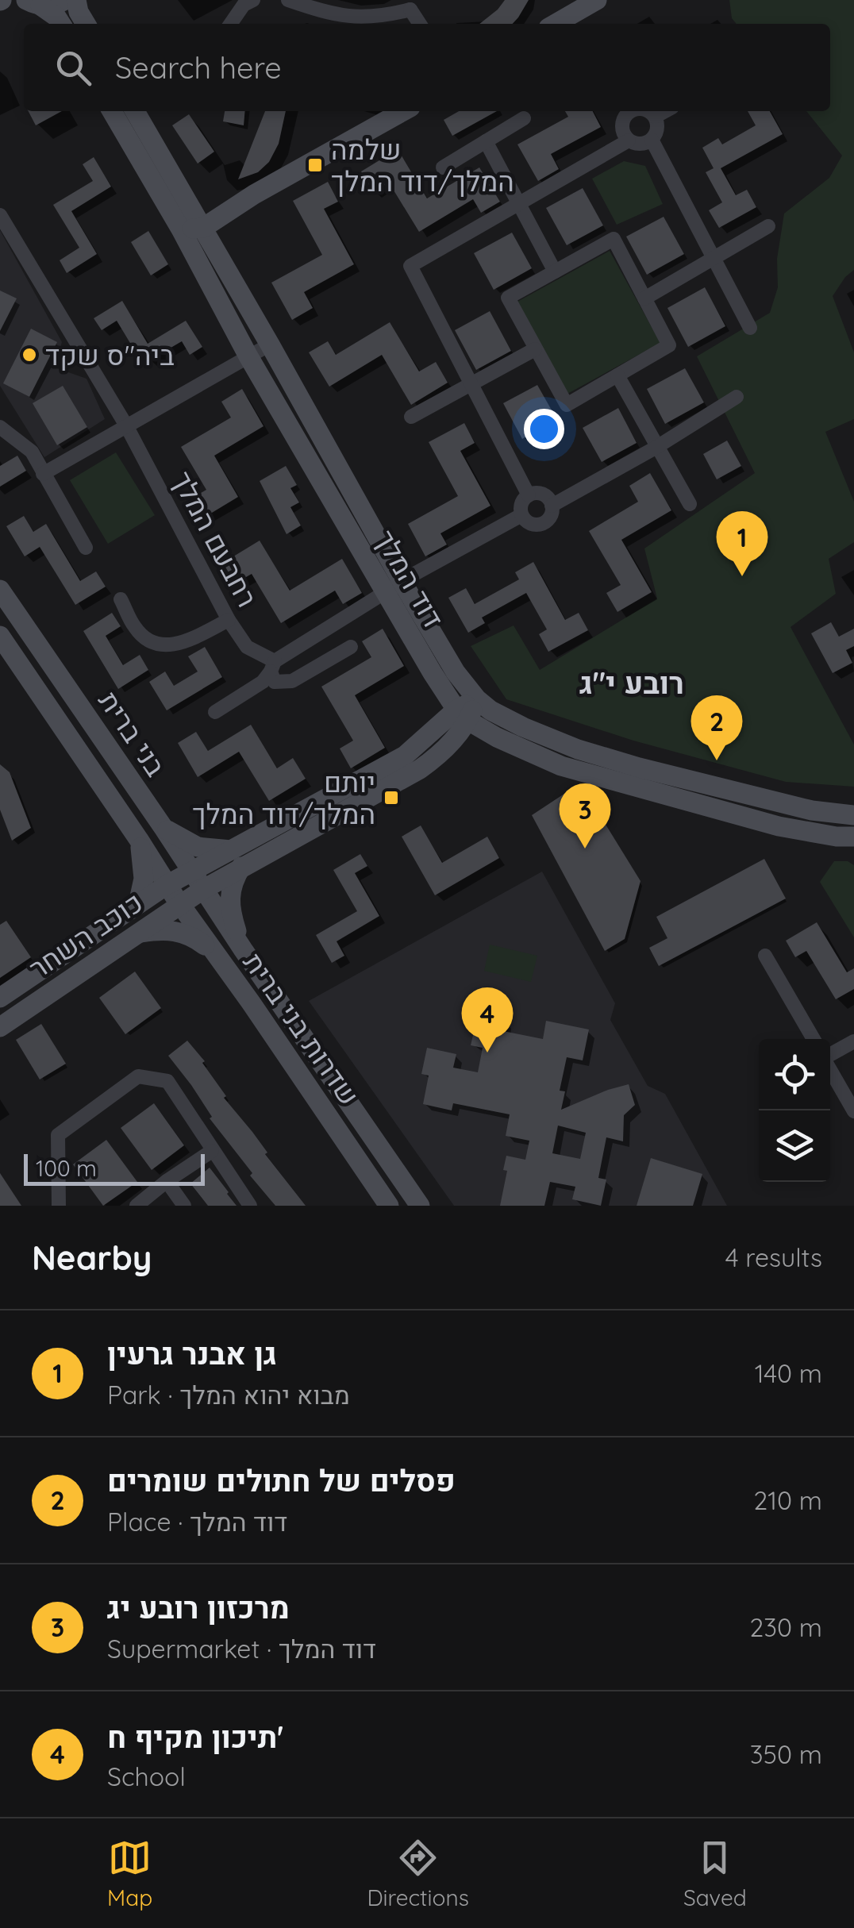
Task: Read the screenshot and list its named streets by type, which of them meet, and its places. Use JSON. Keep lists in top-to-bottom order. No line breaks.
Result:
{"streets":{"street":["רחבעם המלך","דוד המלך","בני ברית","כוכב השחר","שדרות בני ברית"]},"crossings":[["בני ברית","כוכב השחר"],["בני ברית","שדרות בני ברית"],["כוכב השחר","שדרות בני ברית"]],"districts":["רובע י\"ג"],"places":{"transit":["שלמה המלך/דוד המלך","יותם המלך/דוד המלך"],"other":["ביה\"ס שקד"]},"scale_bar":"100 m","page":{"search":"Search here","pins":["1","2","3","4"],"scale":"100 m","heading":["Nearby","4 results"],"list":[{"mark":"1","name":"גן אבנר גרעין","note":"Park · מבוא יהוא המלך","value":"140 m"},{"mark":"2","name":"פסלים של חתולים שומרים","note":"Place · דוד המלך","value":"210 m"},{"mark":"3","name":"מרכזון רובע יג","note":"Supermarket · דוד המלך","value":"230 m"},{"mark":"4","name":"תיכון מקיף ח'","note":"School","value":"350 m"}],"nav":["Map","Directions","Saved"]}}
